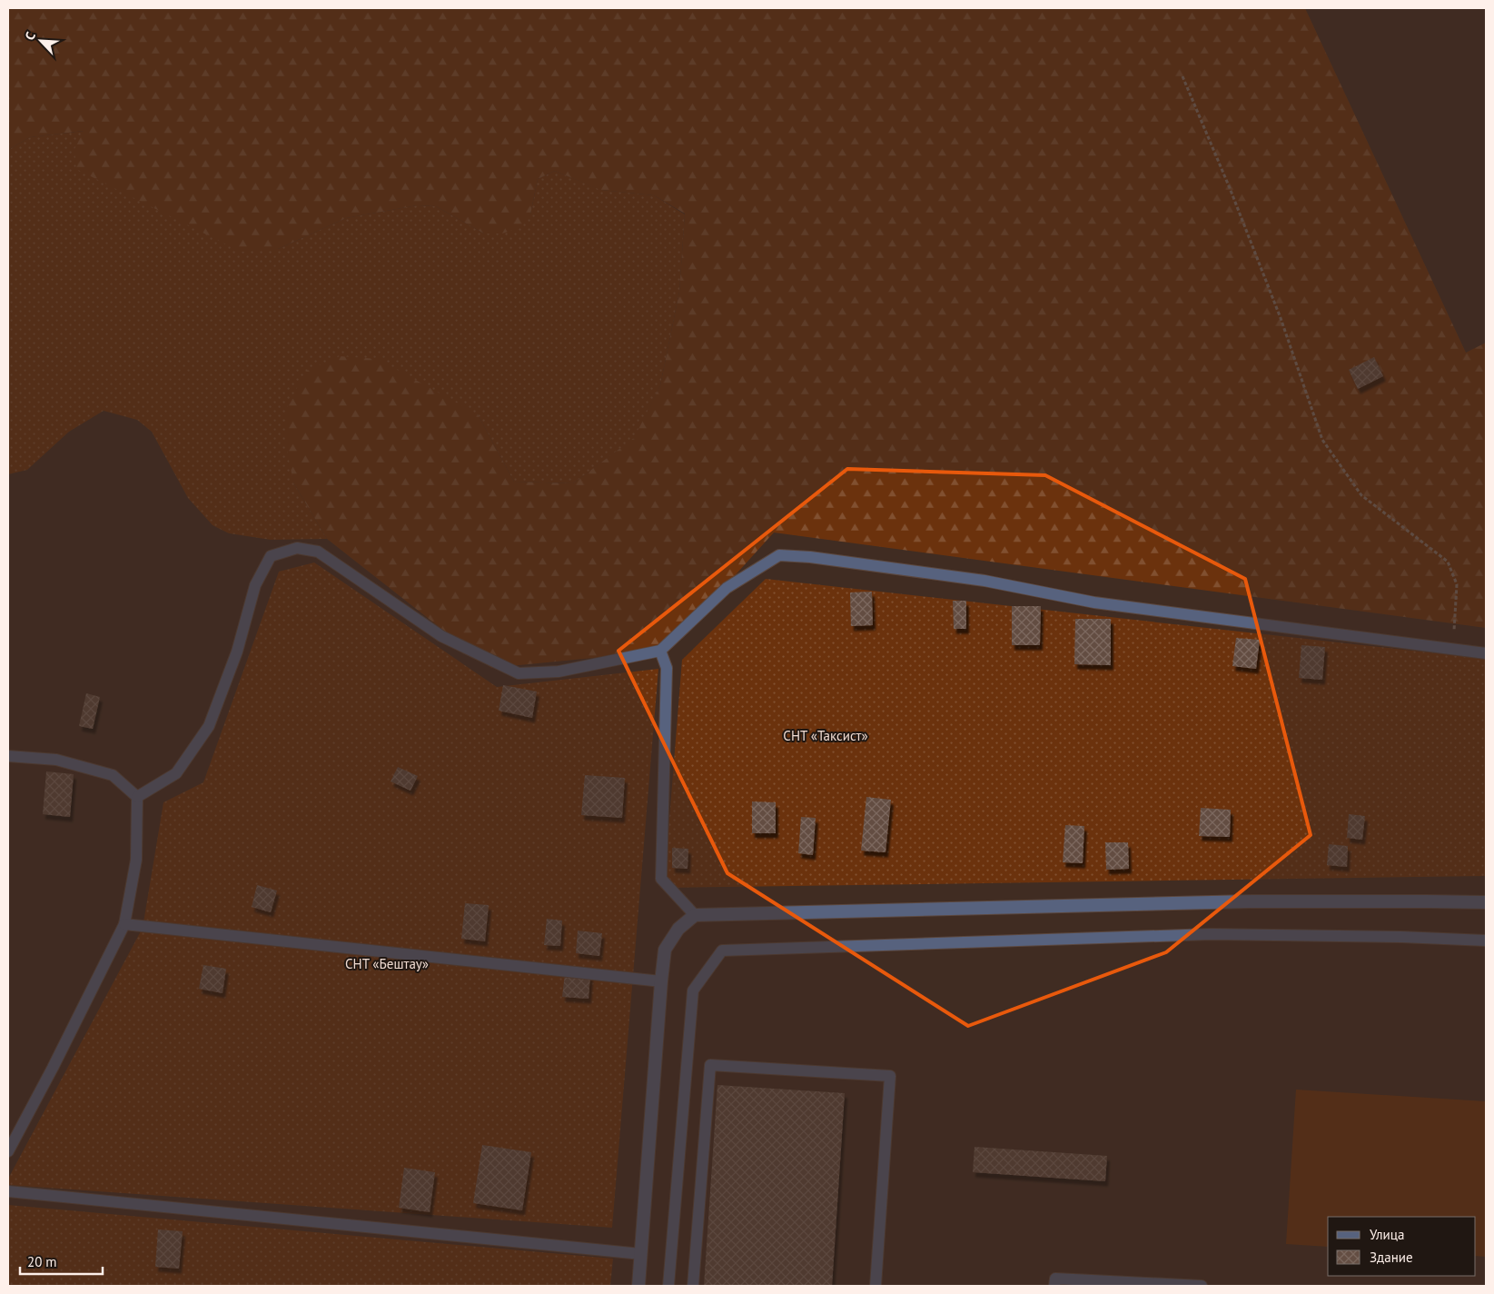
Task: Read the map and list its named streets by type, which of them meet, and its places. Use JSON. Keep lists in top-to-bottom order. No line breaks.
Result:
{"parks":["СНТ «Таксист»","СНТ «Бештау»"],"legend":["Улица","Здание"],"scale_bar":"20 m","north":"top left"}
